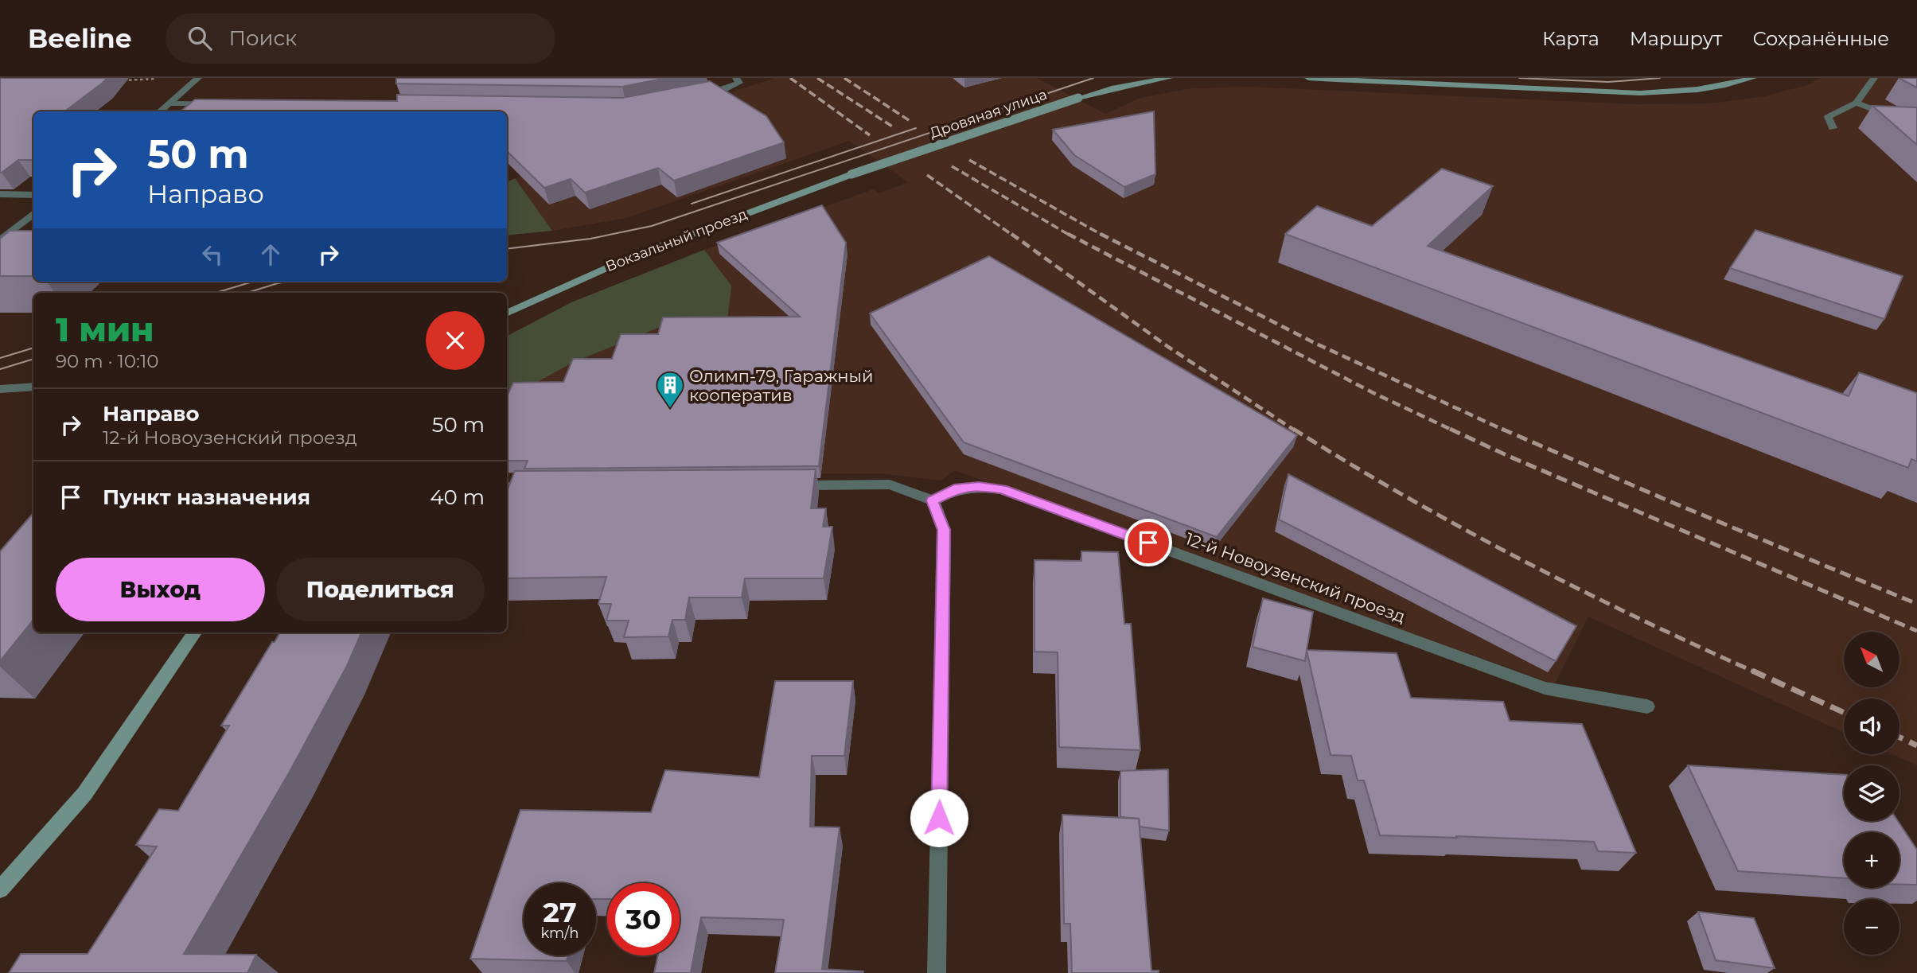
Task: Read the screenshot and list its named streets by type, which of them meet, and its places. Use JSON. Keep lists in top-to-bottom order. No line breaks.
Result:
{"streets":{"main road":["Дровяная улица","Вокзальный проезд"],"street":["12-й Новоузенский проезд"]},"crossings":[["Дровяная улица","Вокзальный проезд"]],"places":{"building":["Олимп-79, Гаражный кооператив"]},"north":"top left","page":{"header":"Beeline","search":"Поиск","nav":["Карта","Маршрут","Сохранённые"],"turn":["50 m","Направо"],"heading":["1 мин","90 m · 10:10"],"list":[{"name":"Направо","note":"12-й Новоузенский проезд","value":"50 m"},{"name":"Пункт назначения","value":"40 m"}],"buttons":["Выход","Поделиться"],"map_buttons":["+","−"],"speed":"27 km/h","limit":"30"}}
